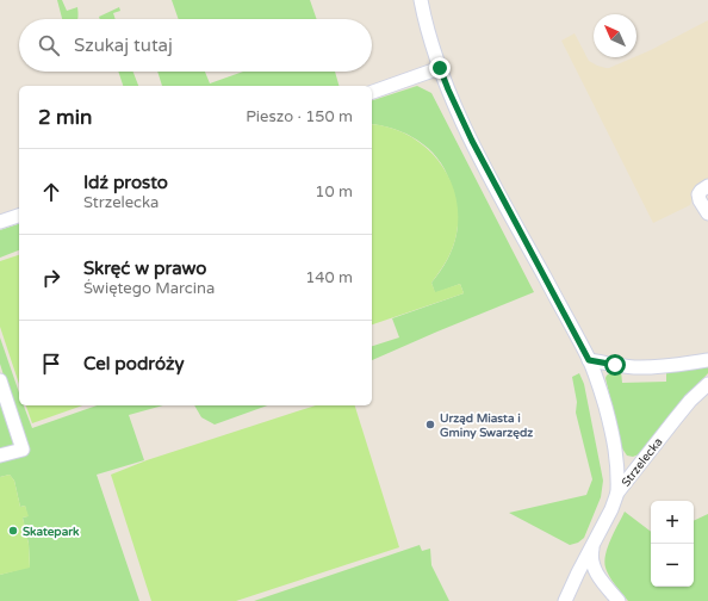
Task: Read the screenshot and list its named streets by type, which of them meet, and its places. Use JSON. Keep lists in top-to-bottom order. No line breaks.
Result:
{"streets":{"street":["Strzelecka"]},"places":["Urząd Miasta i Gminy Swarzędz","Skatepark"],"north":"top left","page":{"search":"Szukaj tutaj","heading":["2 min","Pieszo · 150 m"],"list":[["Idź prosto","Strzelecka","10 m"],["Skręć w prawo","Świętego Marcina","140 m"],"Cel podróży"],"map_buttons":["+","−"]}}
